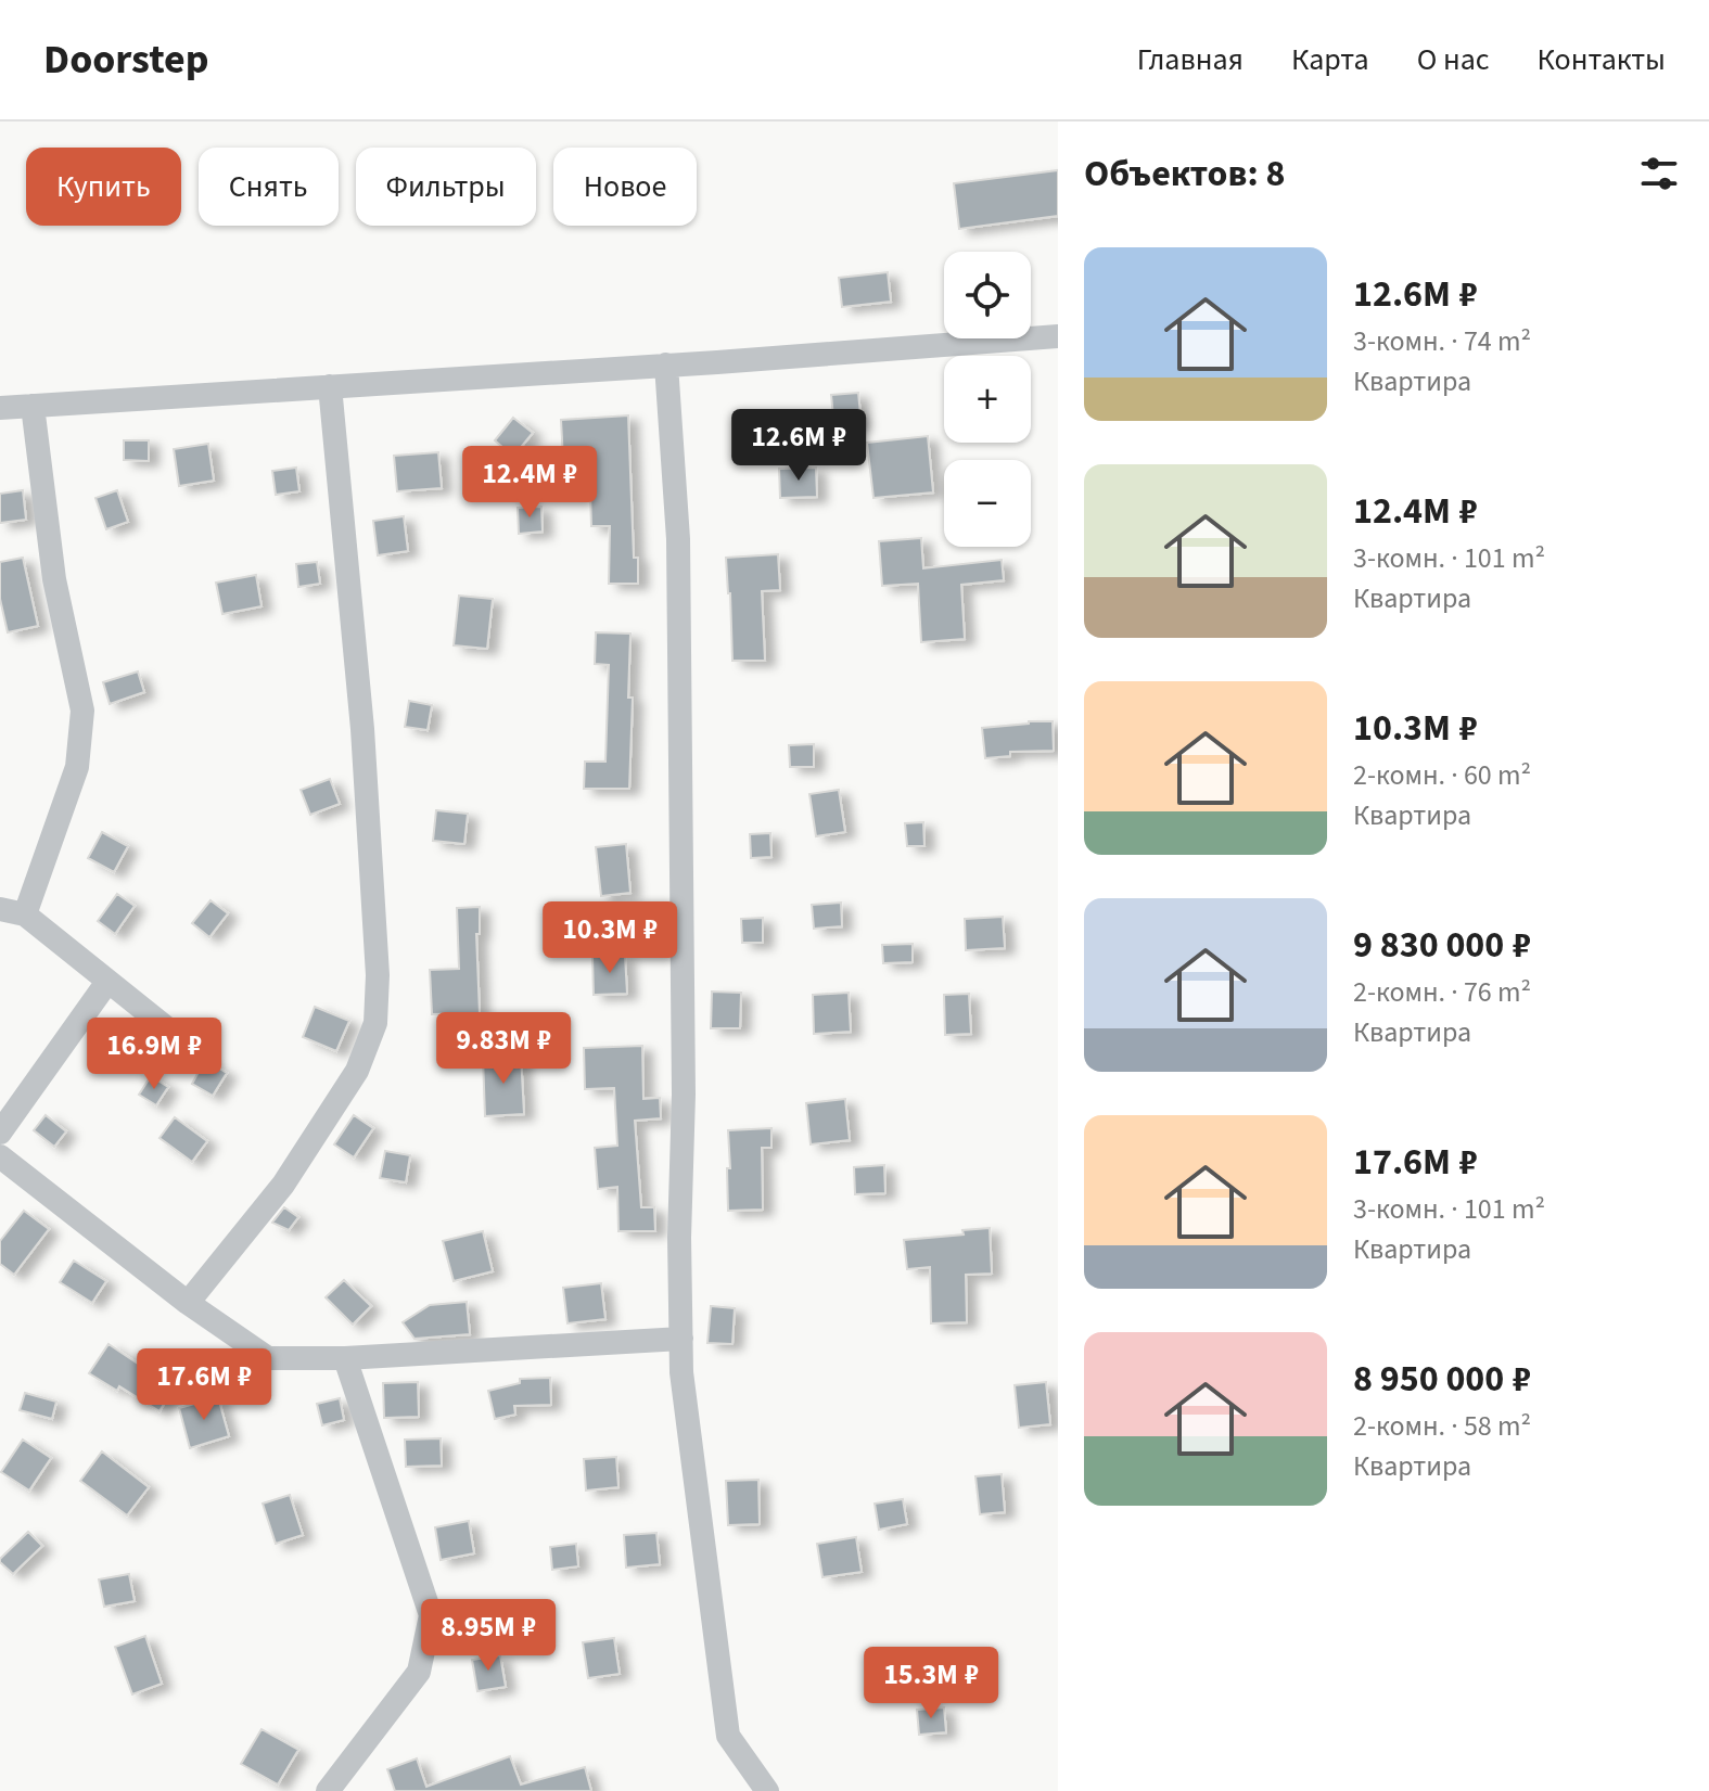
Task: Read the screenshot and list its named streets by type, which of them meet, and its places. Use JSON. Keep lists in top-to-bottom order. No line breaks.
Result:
{"page":{"header":"Doorstep","nav":["Главная","Карта","О нас","Контакты"],"heading":"Объектов: 8","chip":["Купить","Снять","Фильтры","Новое"],"list":[{"name":"12.6M ₽","note":"3-комн. · 74 m² · Квартира"},{"name":"12.4M ₽","note":"3-комн. · 101 m² · Квартира"},{"name":"10.3M ₽","note":"2-комн. · 60 m² · Квартира"},{"name":"9 830 000 ₽","note":"2-комн. · 76 m² · Квартира"},{"name":"17.6M ₽","note":"3-комн. · 101 m² · Квартира"},{"name":"8 950 000 ₽","note":"2-комн. · 58 m² · Квартира"}],"map_buttons":["+","−"],"price":["12.6M ₽","12.4M ₽","10.3M ₽","9.83M ₽","16.9M ₽","17.6M ₽","8.95M ₽","15.3M ₽"]}}
